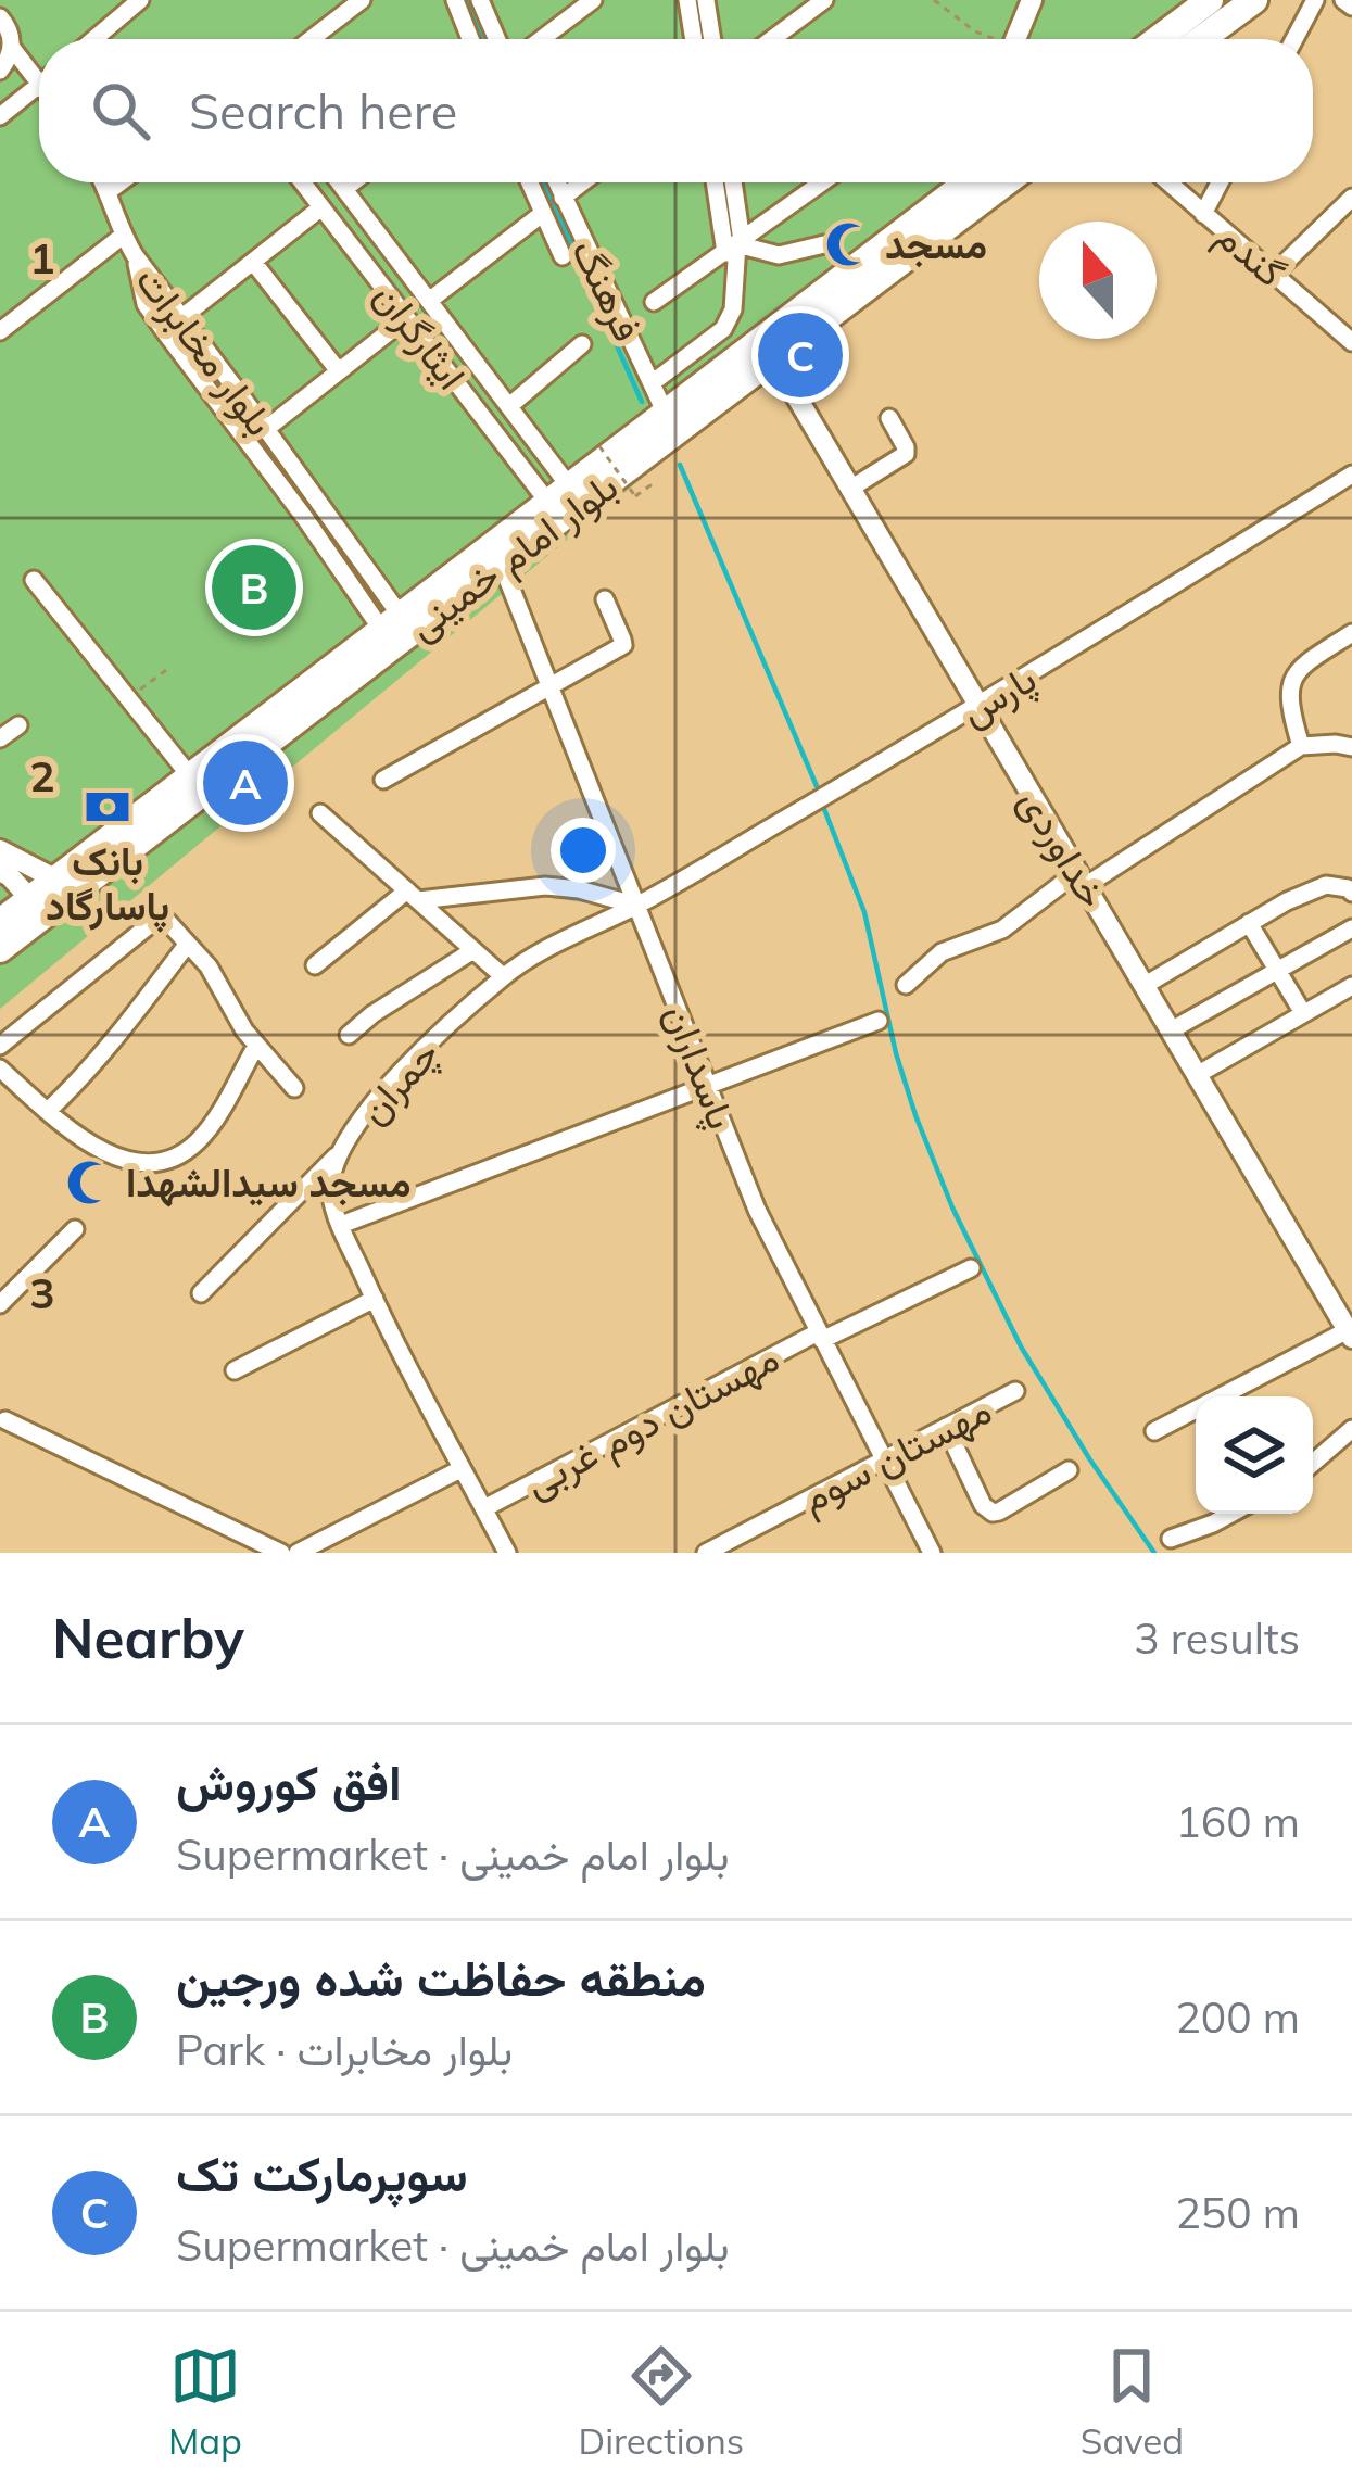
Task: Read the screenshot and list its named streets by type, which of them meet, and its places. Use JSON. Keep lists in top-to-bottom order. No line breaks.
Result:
{"streets":{"main road":["بلوار امام خمینی"],"street":["گندم","فرهنگ","ایثارگران","بلوار مخابرات","پارس","خداوردی","پاسداران","چمران","مهستان دوم غربی","مهستان سوم"]},"crossings":[["فرهنگ","بلوار امام خمینی"],["ایثارگران","بلوار امام خمینی"],["بلوار مخابرات","بلوار امام خمینی"],["بلوار امام خمینی","خداوردی"],["بلوار امام خمینی","پاسداران"],["پارس","خداوردی"],["پارس","پاسداران"],["پارس","چمران"],["پاسداران","چمران"],["پاسداران","مهستان دوم غربی"],["پاسداران","مهستان سوم"],["چمران","مهستان دوم غربی"]],"places":{"mosque":["مسجد","مسجد سیدالشهدا"],"bank":["بانک پاسارگاد"]},"north":"top","page":{"search":"Search here","pins":["C","B","A"],"heading":["Nearby","3 results"],"list":[{"mark":"A","name":"افق کوروش","note":"Supermarket · بلوار امام خمینی","value":"160 m"},{"mark":"B","name":"منطقه حفاظت شده ورجین","note":"Park · بلوار مخابرات","value":"200 m"},{"mark":"C","name":"سوپرمارکت تک","note":"Supermarket · بلوار امام خمینی","value":"250 m"}],"nav":["Map","Directions","Saved"]},"grid":{"rows":["1","2","3"]}}
